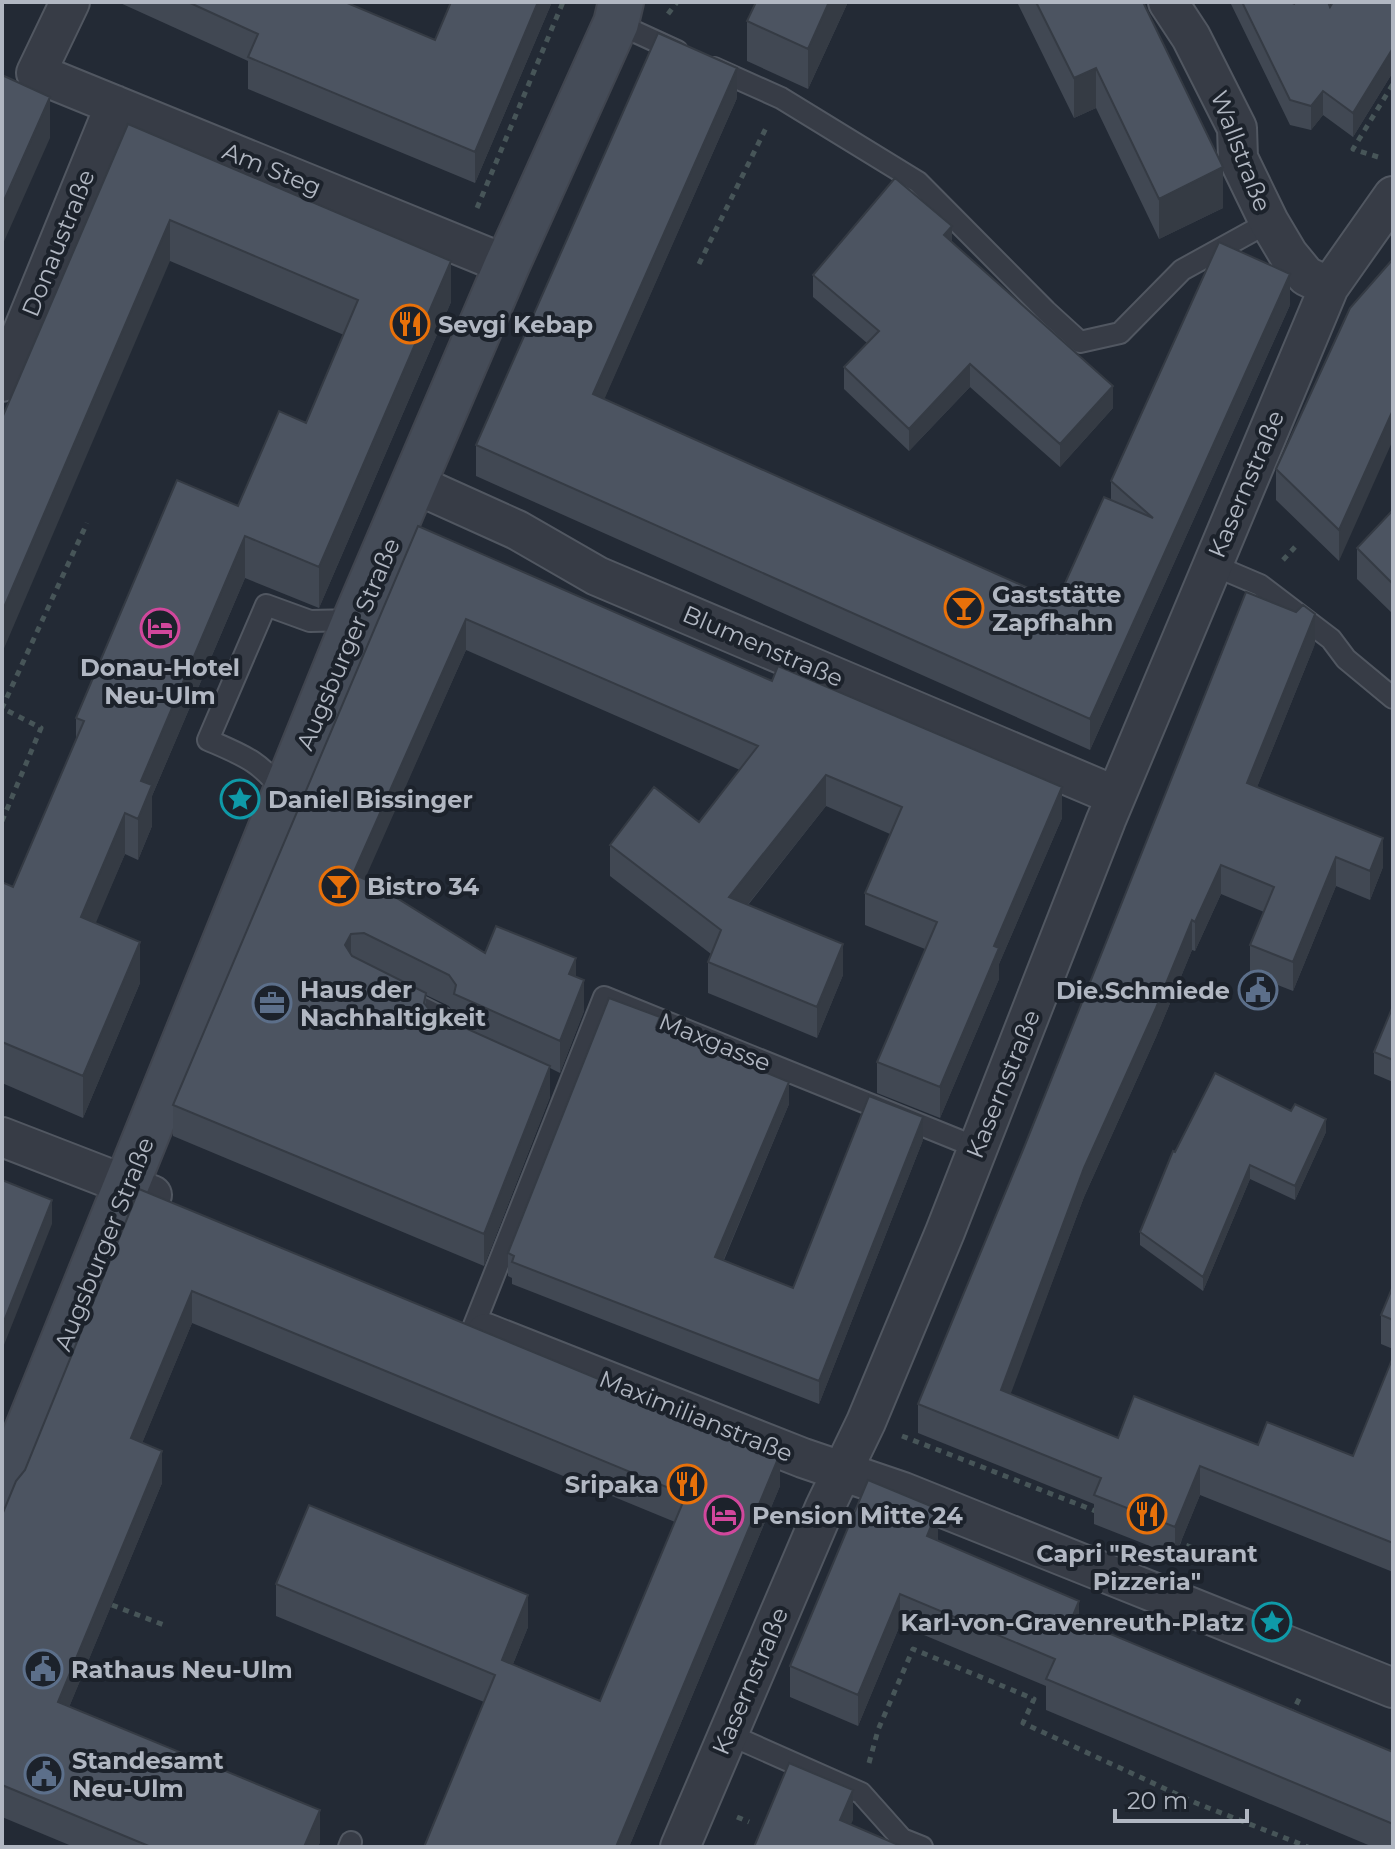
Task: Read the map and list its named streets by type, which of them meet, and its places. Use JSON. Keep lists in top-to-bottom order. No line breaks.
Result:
{"streets":{"street":["Wallstraße","Am Steg","Donaustraße","Kasernstraße","Augsburger Straße","Blumenstraße","Maximilianstraße"],"lane":["Maxgasse"]},"crossings":[["Wallstraße","Kasernstraße"],["Am Steg","Donaustraße"],["Am Steg","Augsburger Straße"],["Kasernstraße","Blumenstraße"],["Kasernstraße","Maxgasse"],["Kasernstraße","Maximilianstraße"],["Augsburger Straße","Blumenstraße"],["Maxgasse","Maximilianstraße"]],"places":{"restaurant":["Sevgi Kebap","Sripaka","Capri \"Restaurant Pizzeria\""],"bar":["Gaststätte Zapfhahn","Bistro 34"],"hotel":["Donau-Hotel Neu-Ulm","Pension Mitte 24"],"place":["Daniel Bissinger","Karl-von-Gravenreuth-Platz"],"public building":["Die.Schmiede","Rathaus Neu-Ulm","Standesamt Neu-Ulm"],"office":["Haus der Nachhaltigkeit"]},"scale_bar":"20 m"}
